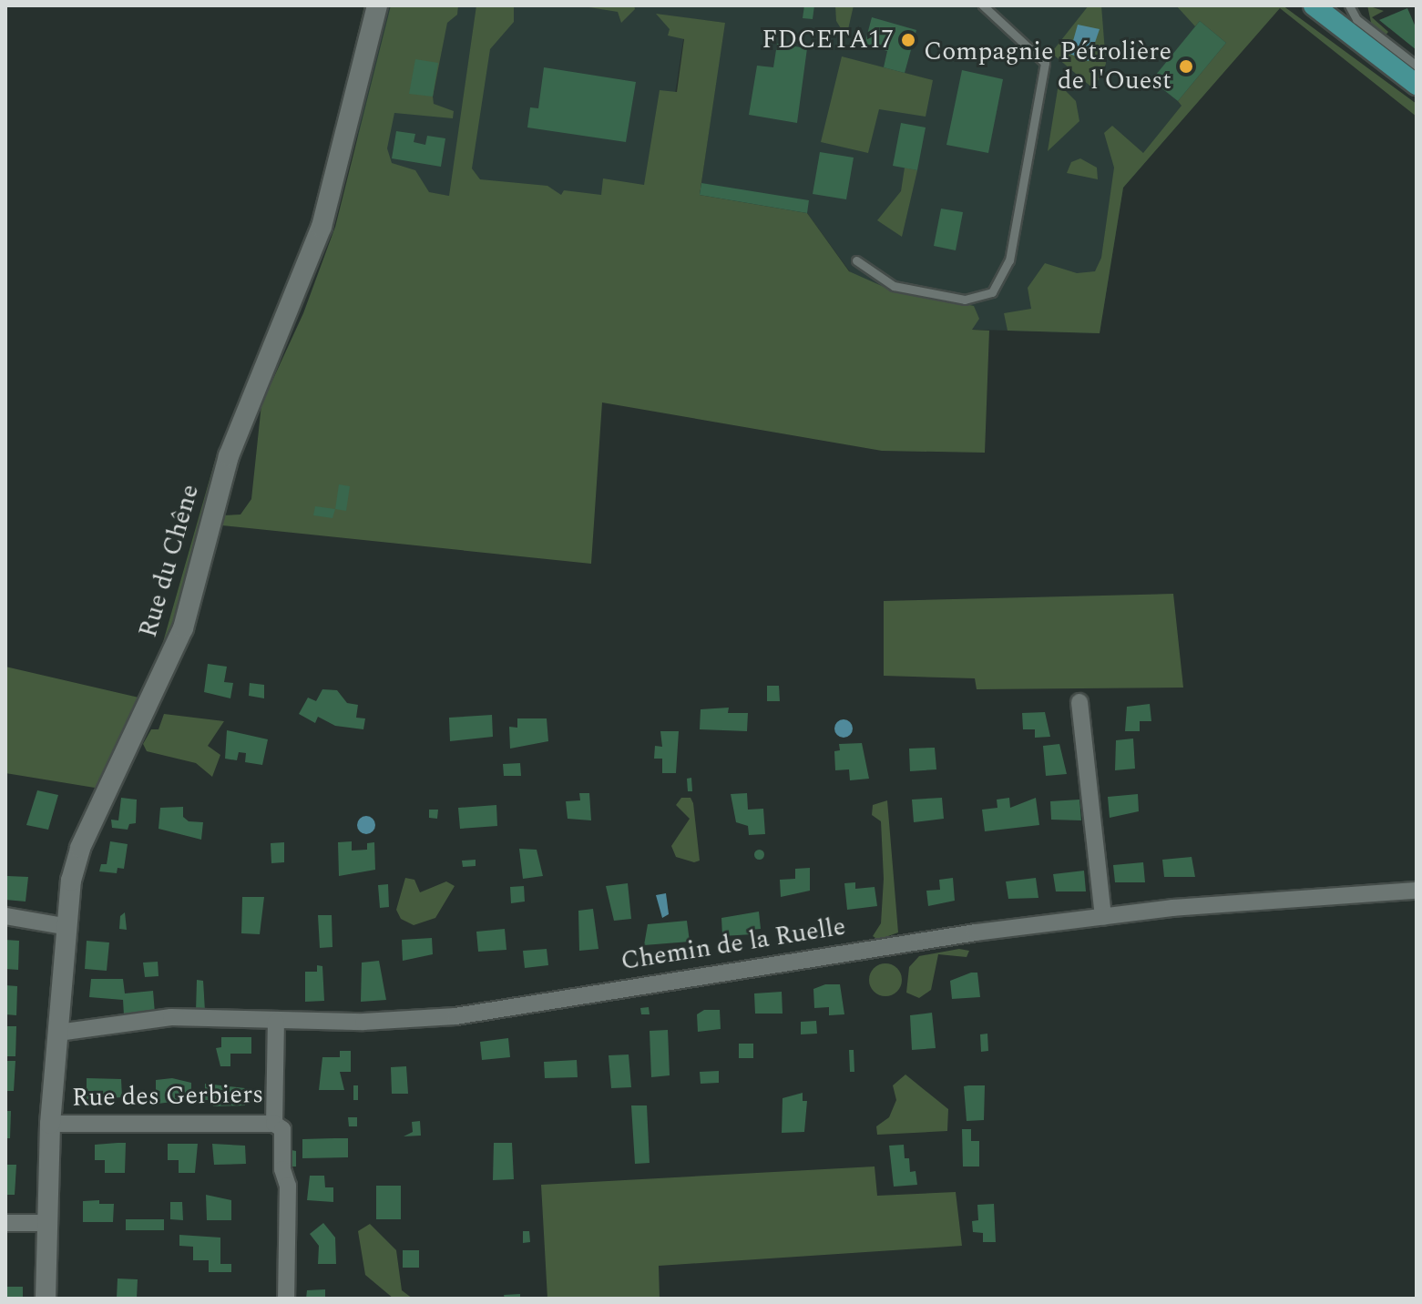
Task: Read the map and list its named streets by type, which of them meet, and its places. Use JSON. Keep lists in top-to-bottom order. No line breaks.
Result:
{"streets":{"street":["Rue du Chêne","Chemin de la Ruelle","Rue des Gerbiers"]},"crossings":[["Rue du Chêne","Chemin de la Ruelle"],["Rue du Chêne","Rue des Gerbiers"],["Chemin de la Ruelle","Rue des Gerbiers"]],"places":["FDCETA17","Compagnie Pétrolière de l'Ouest"]}
